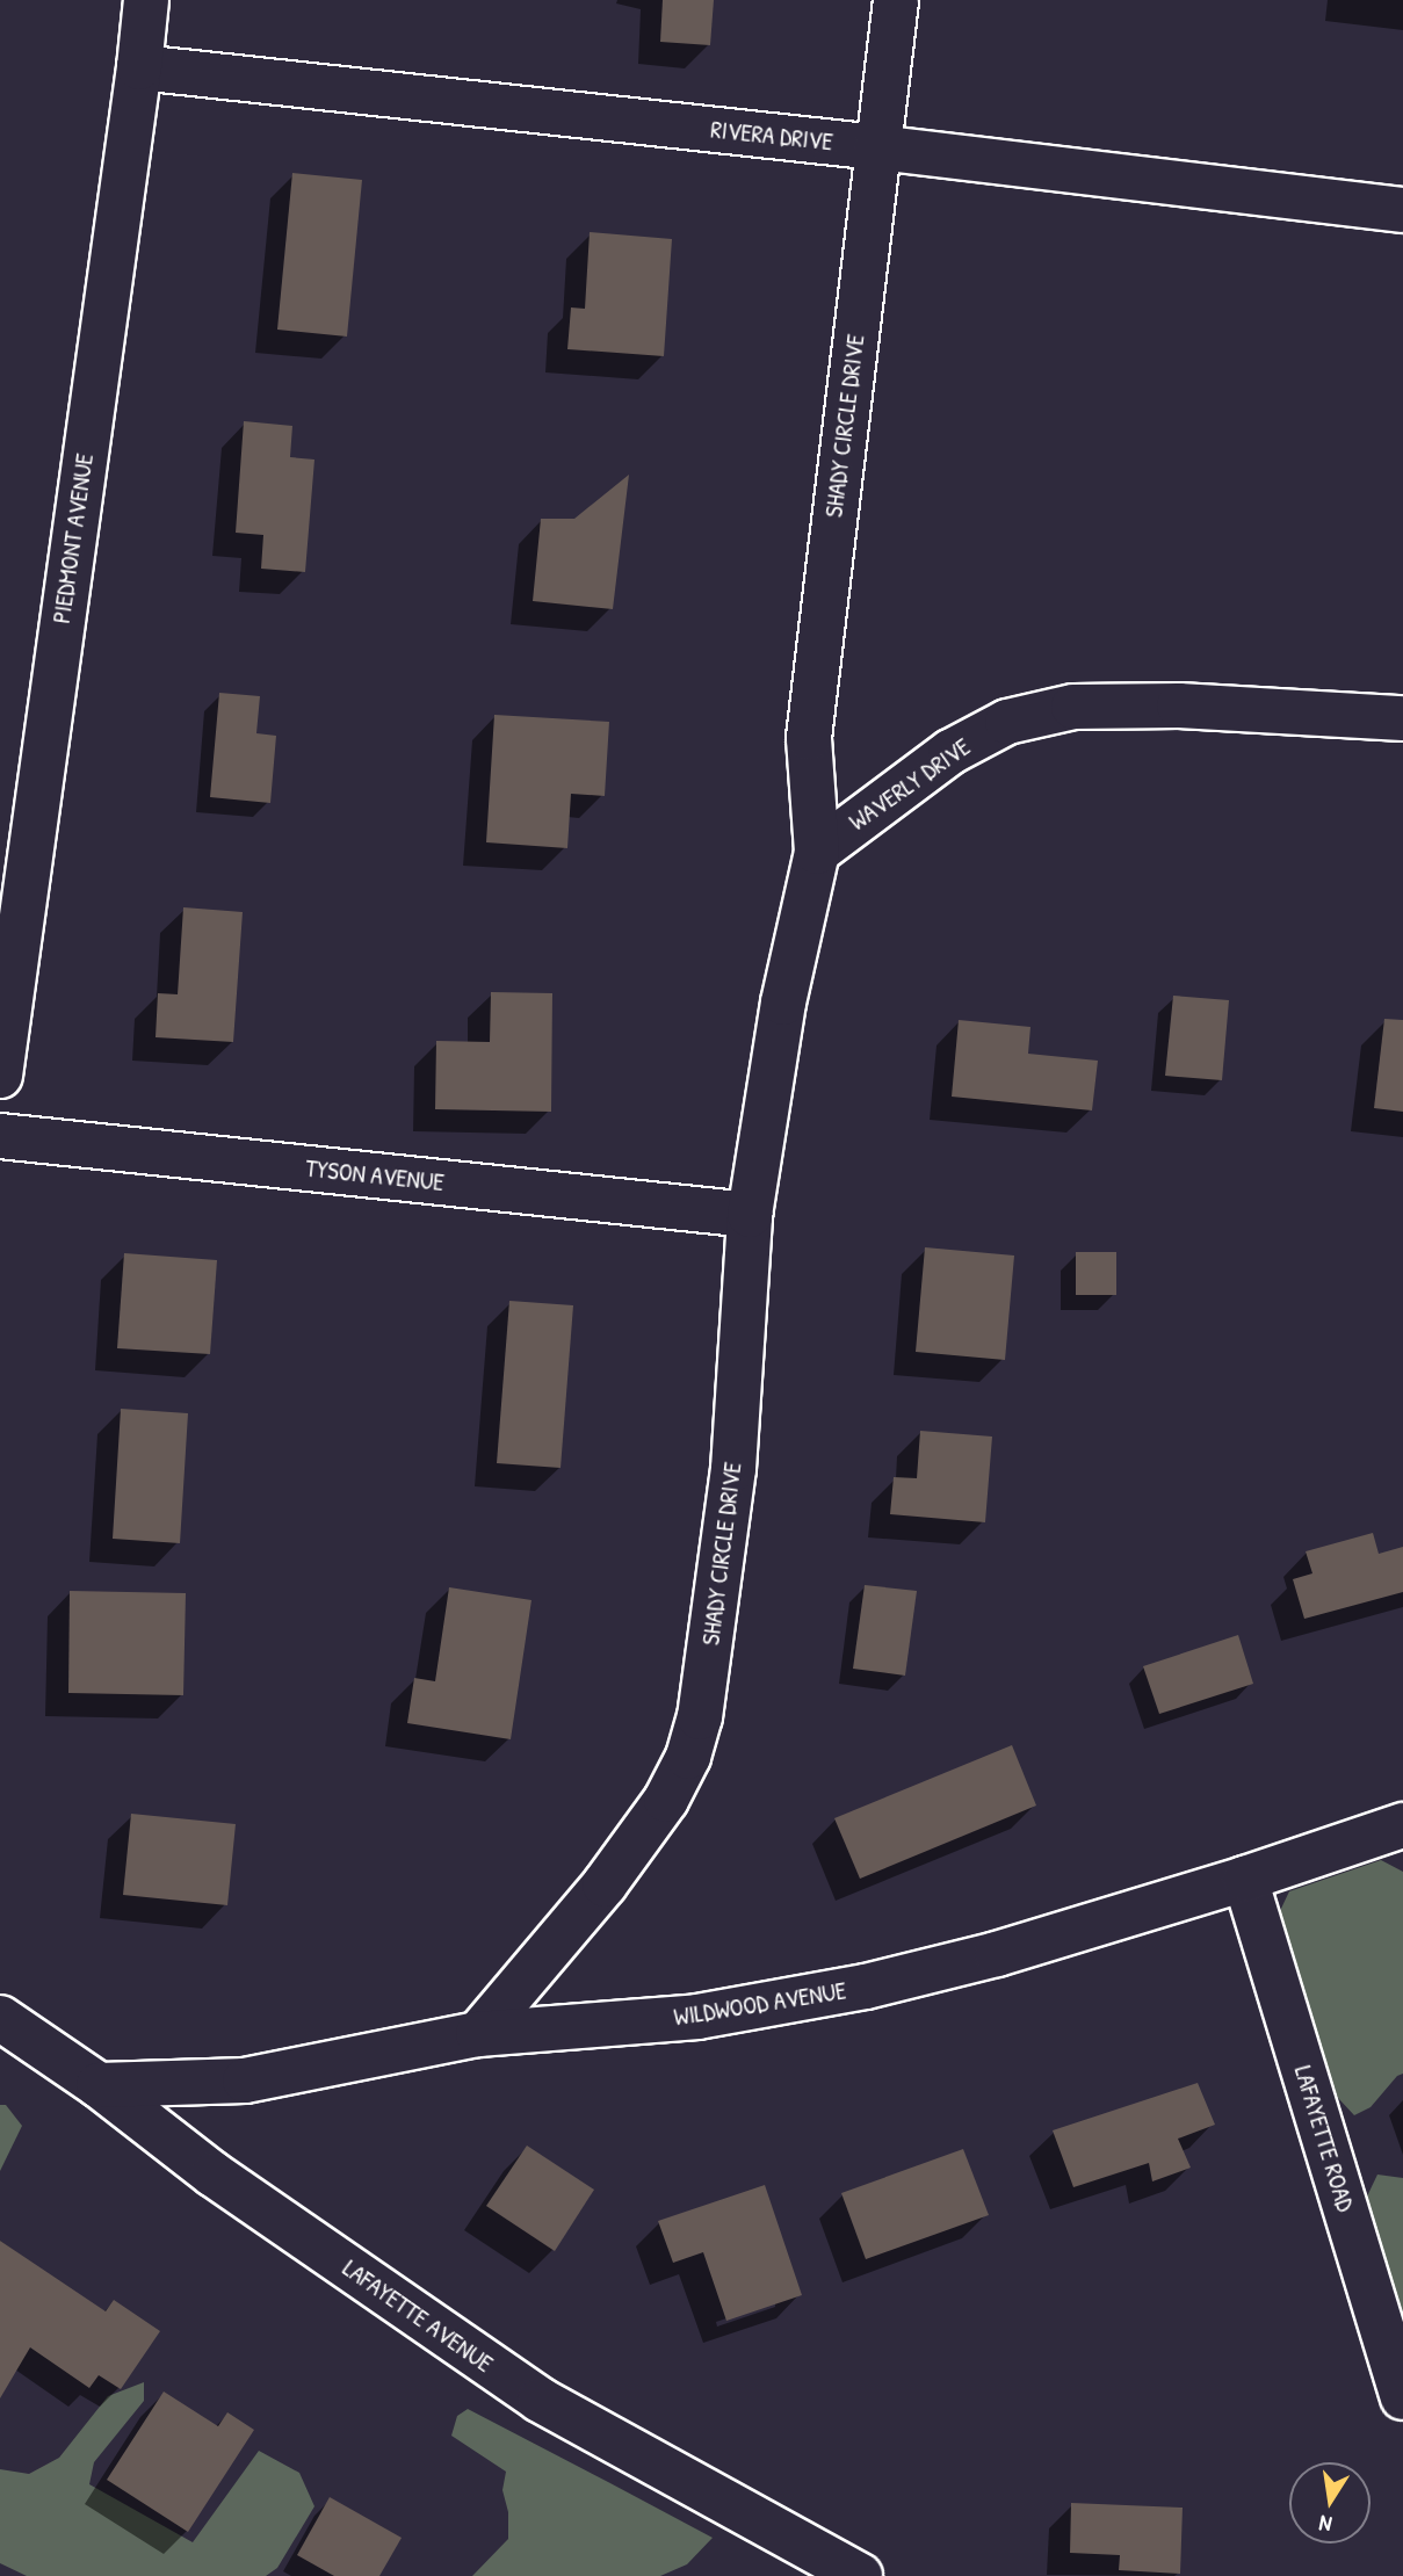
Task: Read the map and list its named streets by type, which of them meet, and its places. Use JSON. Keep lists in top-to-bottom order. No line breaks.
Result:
{"streets":{"street":["RIVERA DRIVE","SHADY CIRCLE DRIVE","PIEDMONT AVENUE","WAVERLY DRIVE","TYSON AVENUE","WILDWOOD AVENUE","LAFAYETTE ROAD","LAFAYETTE AVENUE"]},"crossings":[["RIVERA DRIVE","SHADY CIRCLE DRIVE"],["RIVERA DRIVE","PIEDMONT AVENUE"],["SHADY CIRCLE DRIVE","WAVERLY DRIVE"],["SHADY CIRCLE DRIVE","TYSON AVENUE"],["SHADY CIRCLE DRIVE","WILDWOOD AVENUE"],["WILDWOOD AVENUE","LAFAYETTE ROAD"],["WILDWOOD AVENUE","LAFAYETTE AVENUE"]],"north":"bottom"}
